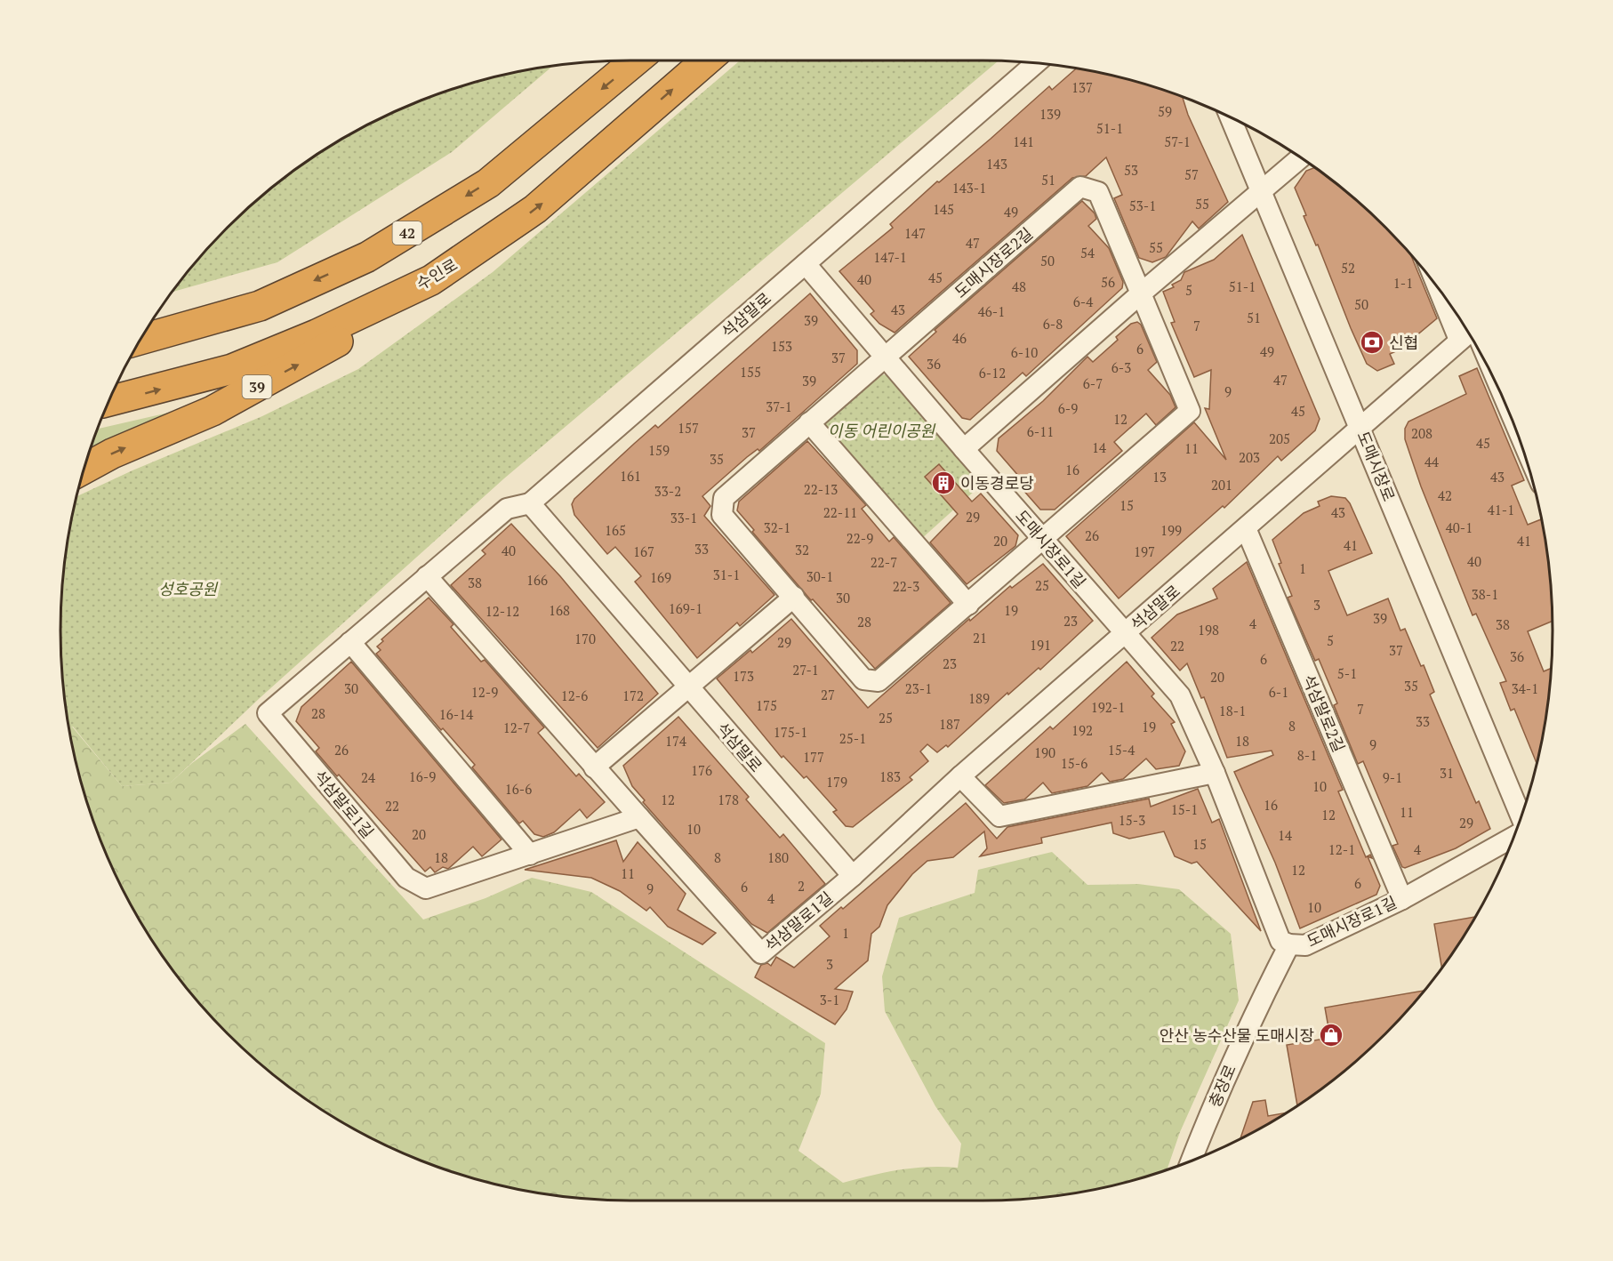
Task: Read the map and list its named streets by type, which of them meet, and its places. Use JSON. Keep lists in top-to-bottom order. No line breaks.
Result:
{"streets":{"highway":["42","수인로","39"],"street":["도매시장로2길","석삼말로","도매시장로","도매시장로1길","석삼말로2길","석삼말로1길","충장로"]},"crossings":[["도매시장로2길","도매시장로1길"],["수인로","39"],["석삼말로","도매시장로"],["석삼말로","도매시장로1길"],["석삼말로","석삼말로2길"],["석삼말로","석삼말로1길"],["도매시장로1길","석삼말로2길"],["도매시장로1길","충장로"]],"parks":["이동 어린이공원","성호공원"],"places":{"bank":["신협"],"building":["이동경로당"],"shop":["안산 농수산물 도매시장"]},"house_numbers":["137","59","139","51-1","141","57-1","143","53","57","51","143-1","55","53-1","145","49","147","47","55","54","147-1","50","52","45","40","56","1-1","48","51-1","5","6-4","50","43","46-1","51","39","6-8","7","46","153","6","49","6-10","37","36","6-3","155","6-12","47","39","6-7","9","37-1","6-9","45","12","157","6-11","37","208","205","45","14","11","159","203","35","44","16","161","13","43","201","22-13","33-2","42","15","41-1","22-11","43","29","33-1","32-1","40-1","165","199","26","22-9","20","41","41","33","32","40","167","197","40","22-7","1","31-1","30-1","169","166","38","25","22-3","38-1","30","3","169-1","168","19","12-12","39","23","28","4","38","198","21","170","5","29","191","22","37","36","6","23","27-1","5-1","173","20","35","30","23-1","34-1","12-9","6-1","27","12-6","172","189","175","192-1","7","18-1","28","16-14","25","33","187","8","19","12-7","192","175-1","25-1","174","18","9","26","15-4","190","8-1","177","15-6","176","31","16-9","183","24","9-1","179","10","16-6","12","178","16","22","15-1","11","12","15-3","29","10","20","14","15","12-1","4","18","8","180","12","11","6","2","6","9","4","10","1","3","3-1"]}
